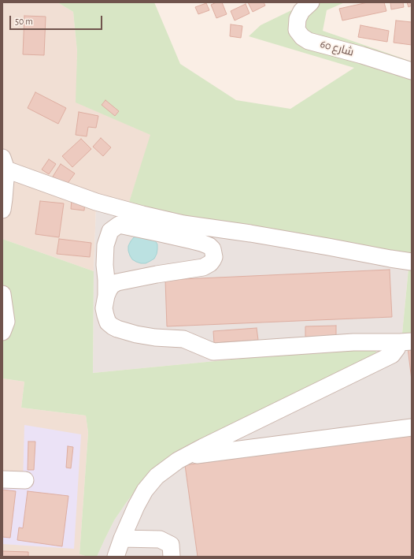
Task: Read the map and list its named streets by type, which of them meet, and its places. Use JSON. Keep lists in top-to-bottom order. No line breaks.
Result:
{"streets":{"street":["شارع 60"]},"scale_bar":"50 m"}
